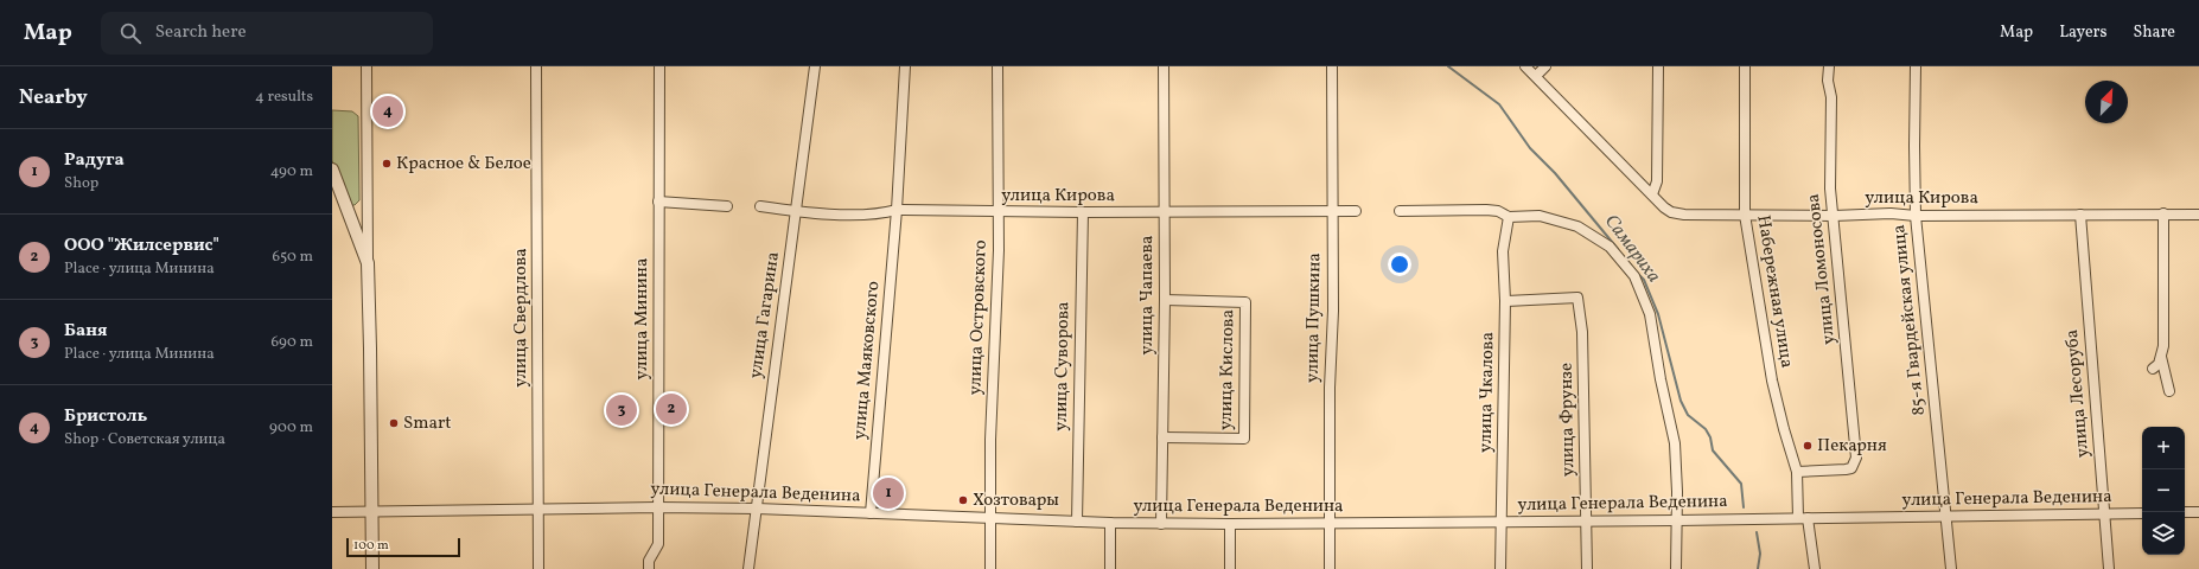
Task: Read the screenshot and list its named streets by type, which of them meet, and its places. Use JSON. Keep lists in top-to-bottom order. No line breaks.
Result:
{"streets":{"street":["улица Кирова","улица Ломоносова","Набережная улица","улица Чапаева","улица Гагарина","улица Свердлова","улица Островского","улица Пушкина","улица Минина","85-я Гвардейская улица","улица Маяковского","улица Суворова","улица Кислова","улица Чкалова","улица Лесоруба","улица Фрунзе","улица Генерала Веденина"]},"crossings":[["улица Кирова","улица Ломоносова"],["улица Кирова","Набережная улица"],["улица Кирова","улица Чапаева"],["улица Кирова","улица Гагарина"],["улица Кирова","улица Островского"],["улица Кирова","улица Пушкина"],["улица Кирова","85-я Гвардейская улица"],["улица Кирова","улица Маяковского"],["улица Кирова","улица Суворова"],["улица Кирова","улица Лесоруба"],["улица Ломоносова","Набережная улица"],["Набережная улица","улица Генерала Веденина"],["улица Чапаева","улица Кислова"],["улица Чапаева","улица Генерала Веденина"],["улица Гагарина","улица Генерала Веденина"],["улица Свердлова","улица Генерала Веденина"],["улица Островского","улица Генерала Веденина"],["улица Пушкина","улица Генерала Веденина"],["улица Минина","улица Генерала Веденина"],["85-я Гвардейская улица","улица Генерала Веденина"],["улица Маяковского","улица Генерала Веденина"],["улица Суворова","улица Генерала Веденина"],["улица Чкалова","улица Фрунзе"],["улица Чкалова","улица Генерала Веденина"],["улица Лесоруба","улица Генерала Веденина"],["улица Фрунзе","улица Генерала Веденина"]],"water":["Самариха"],"places":["Красное & Белое","Smart","Пекарня","Хозтовары"],"scale_bar":"100 m","north":"top right","page":{"header":"Map","search":"Search here","nav":["Map","Layers","Share"],"heading":["Nearby","4 results"],"pins":["4","2","3","1"],"list":[{"mark":"1","name":"Радуга","note":"Shop","value":"490 m"},{"mark":"2","name":"ООО \"Жилсервис\"","note":"Place · улица Минина","value":"650 m"},{"mark":"3","name":"Баня","note":"Place · улица Минина","value":"690 m"},{"mark":"4","name":"Бристоль","note":"Shop · Советская улица","value":"900 m"}],"map_buttons":["+","−"],"scale":"100 m"}}
